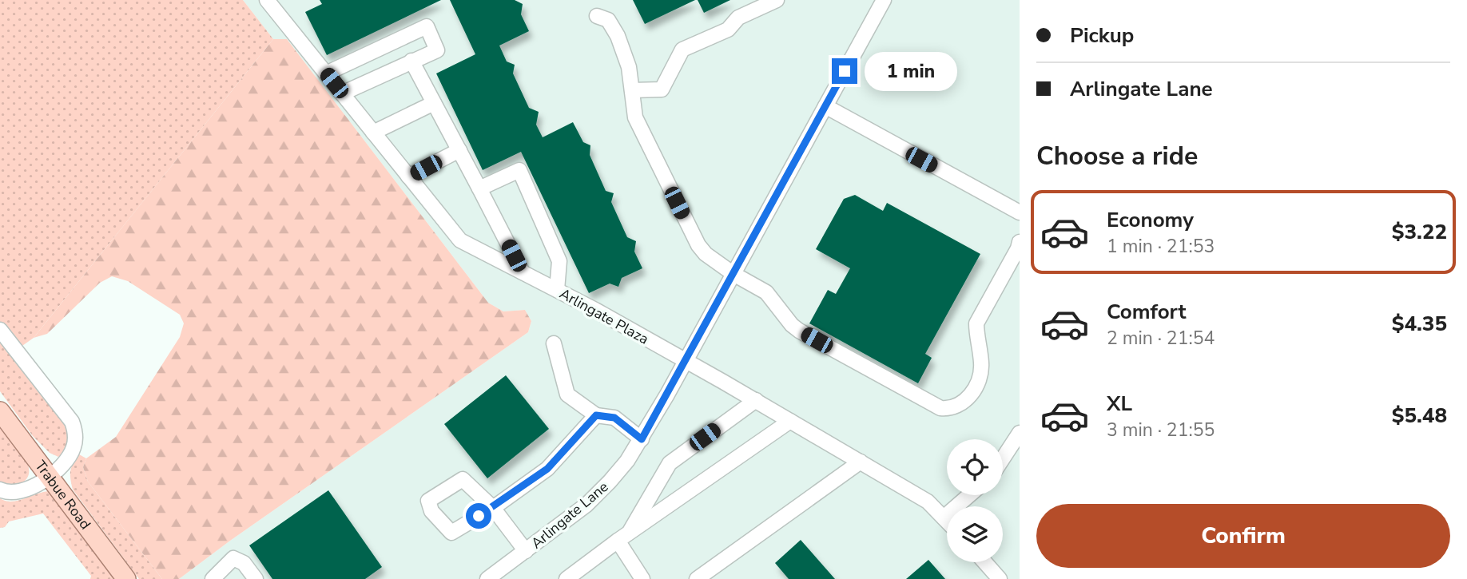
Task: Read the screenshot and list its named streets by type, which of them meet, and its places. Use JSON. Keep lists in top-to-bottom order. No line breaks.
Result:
{"streets":{"main road":["Trabue Road"],"street":["Arlingate Plaza","Arlingate Lane"]},"crossings":[["Arlingate Plaza","Arlingate Lane"]],"page":{"banner":["Pickup","Arlingate Lane"],"bubble":"1 min","heading":"Choose a ride","list":[{"name":"Economy","note":"1 min · 21:53","value":"$3.22"},{"name":"Comfort","note":"2 min · 21:54","value":"$4.35"},{"name":"XL","note":"3 min · 21:55","value":"$5.48"}],"buttons":"Confirm"}}
